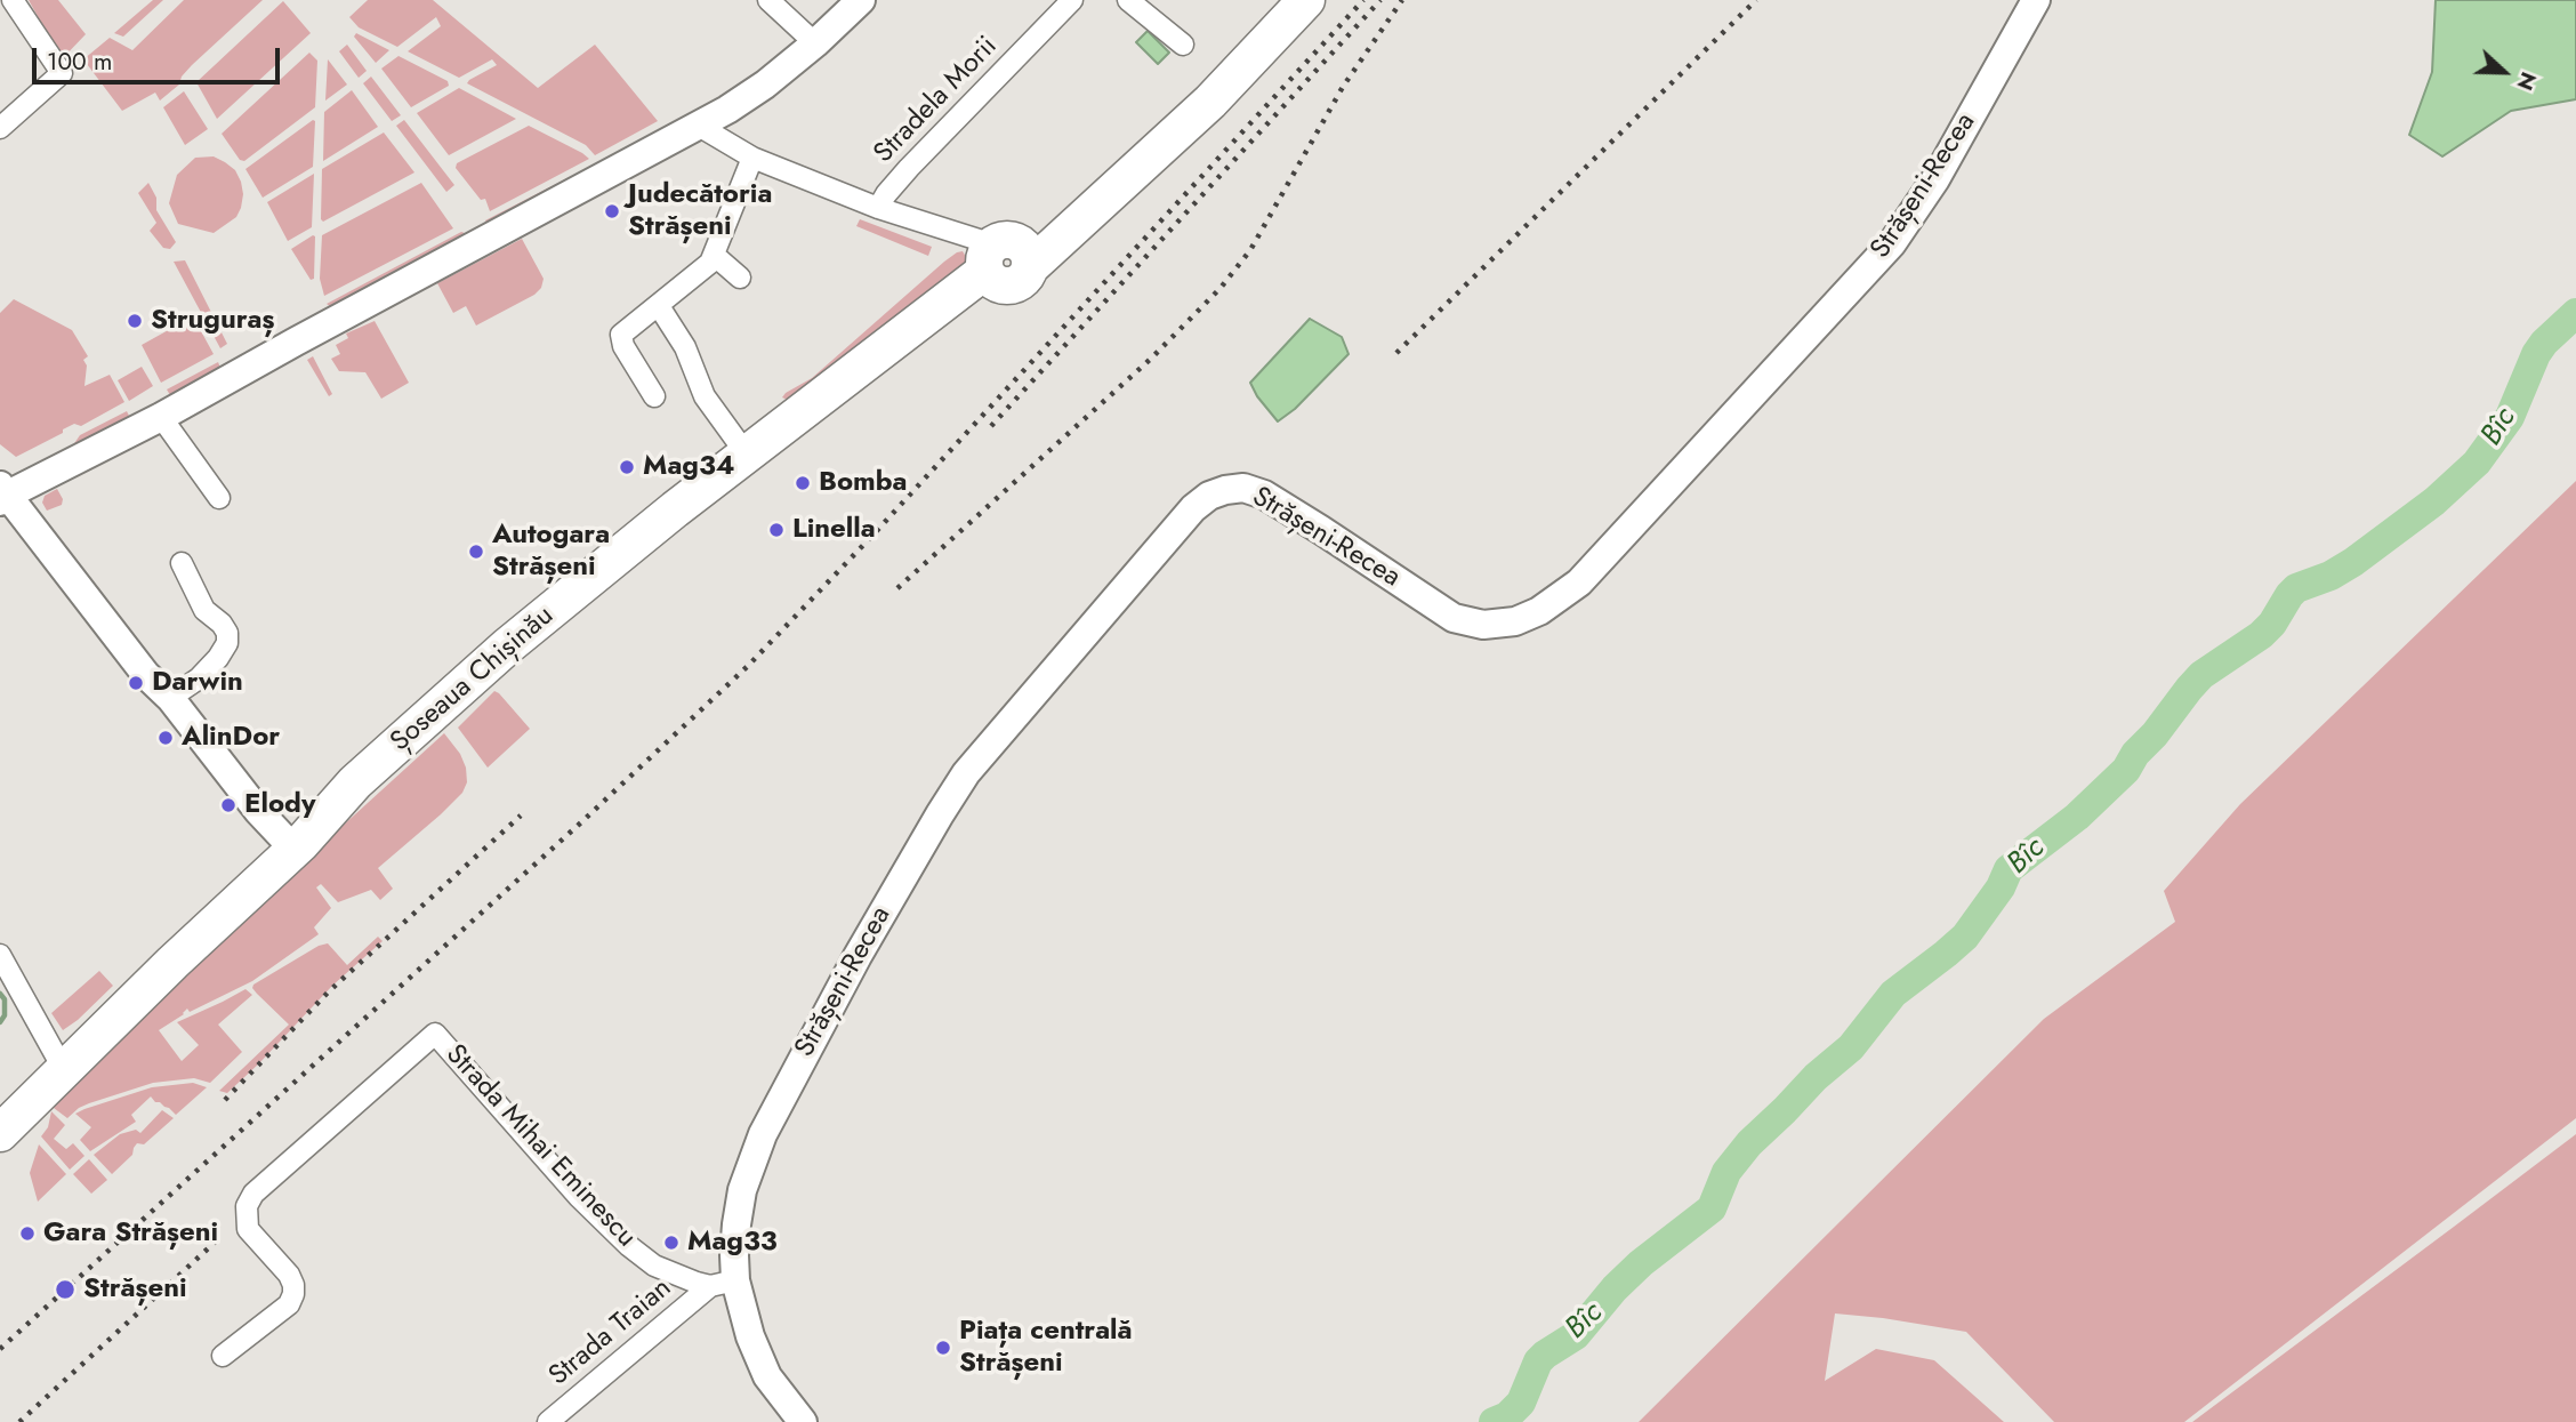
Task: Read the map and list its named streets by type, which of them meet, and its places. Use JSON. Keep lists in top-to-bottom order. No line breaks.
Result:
{"streets":{"highway":["Șoseaua Chișinău"],"main road":["Strășeni-Recea"],"street":["Stradela Morii","Strada Mihai Eminescu","Strada Traian"]},"crossings":[["Stradela Morii","Șoseaua Chișinău"],["Strășeni-Recea","Strada Mihai Eminescu"],["Strășeni-Recea","Strada Traian"],["Strada Mihai Eminescu","Strada Traian"]],"water":["Bîc"],"places":["Judecătoria Strășeni","Struguraș","Mag34","Bomba","Linella","Autogara Strășeni","Darwin","AlinDor","Elody","Gara Strășeni","Mag33","Strășeni","Piața centrală Strășeni"],"scale_bar":"100 m","north":"right"}
